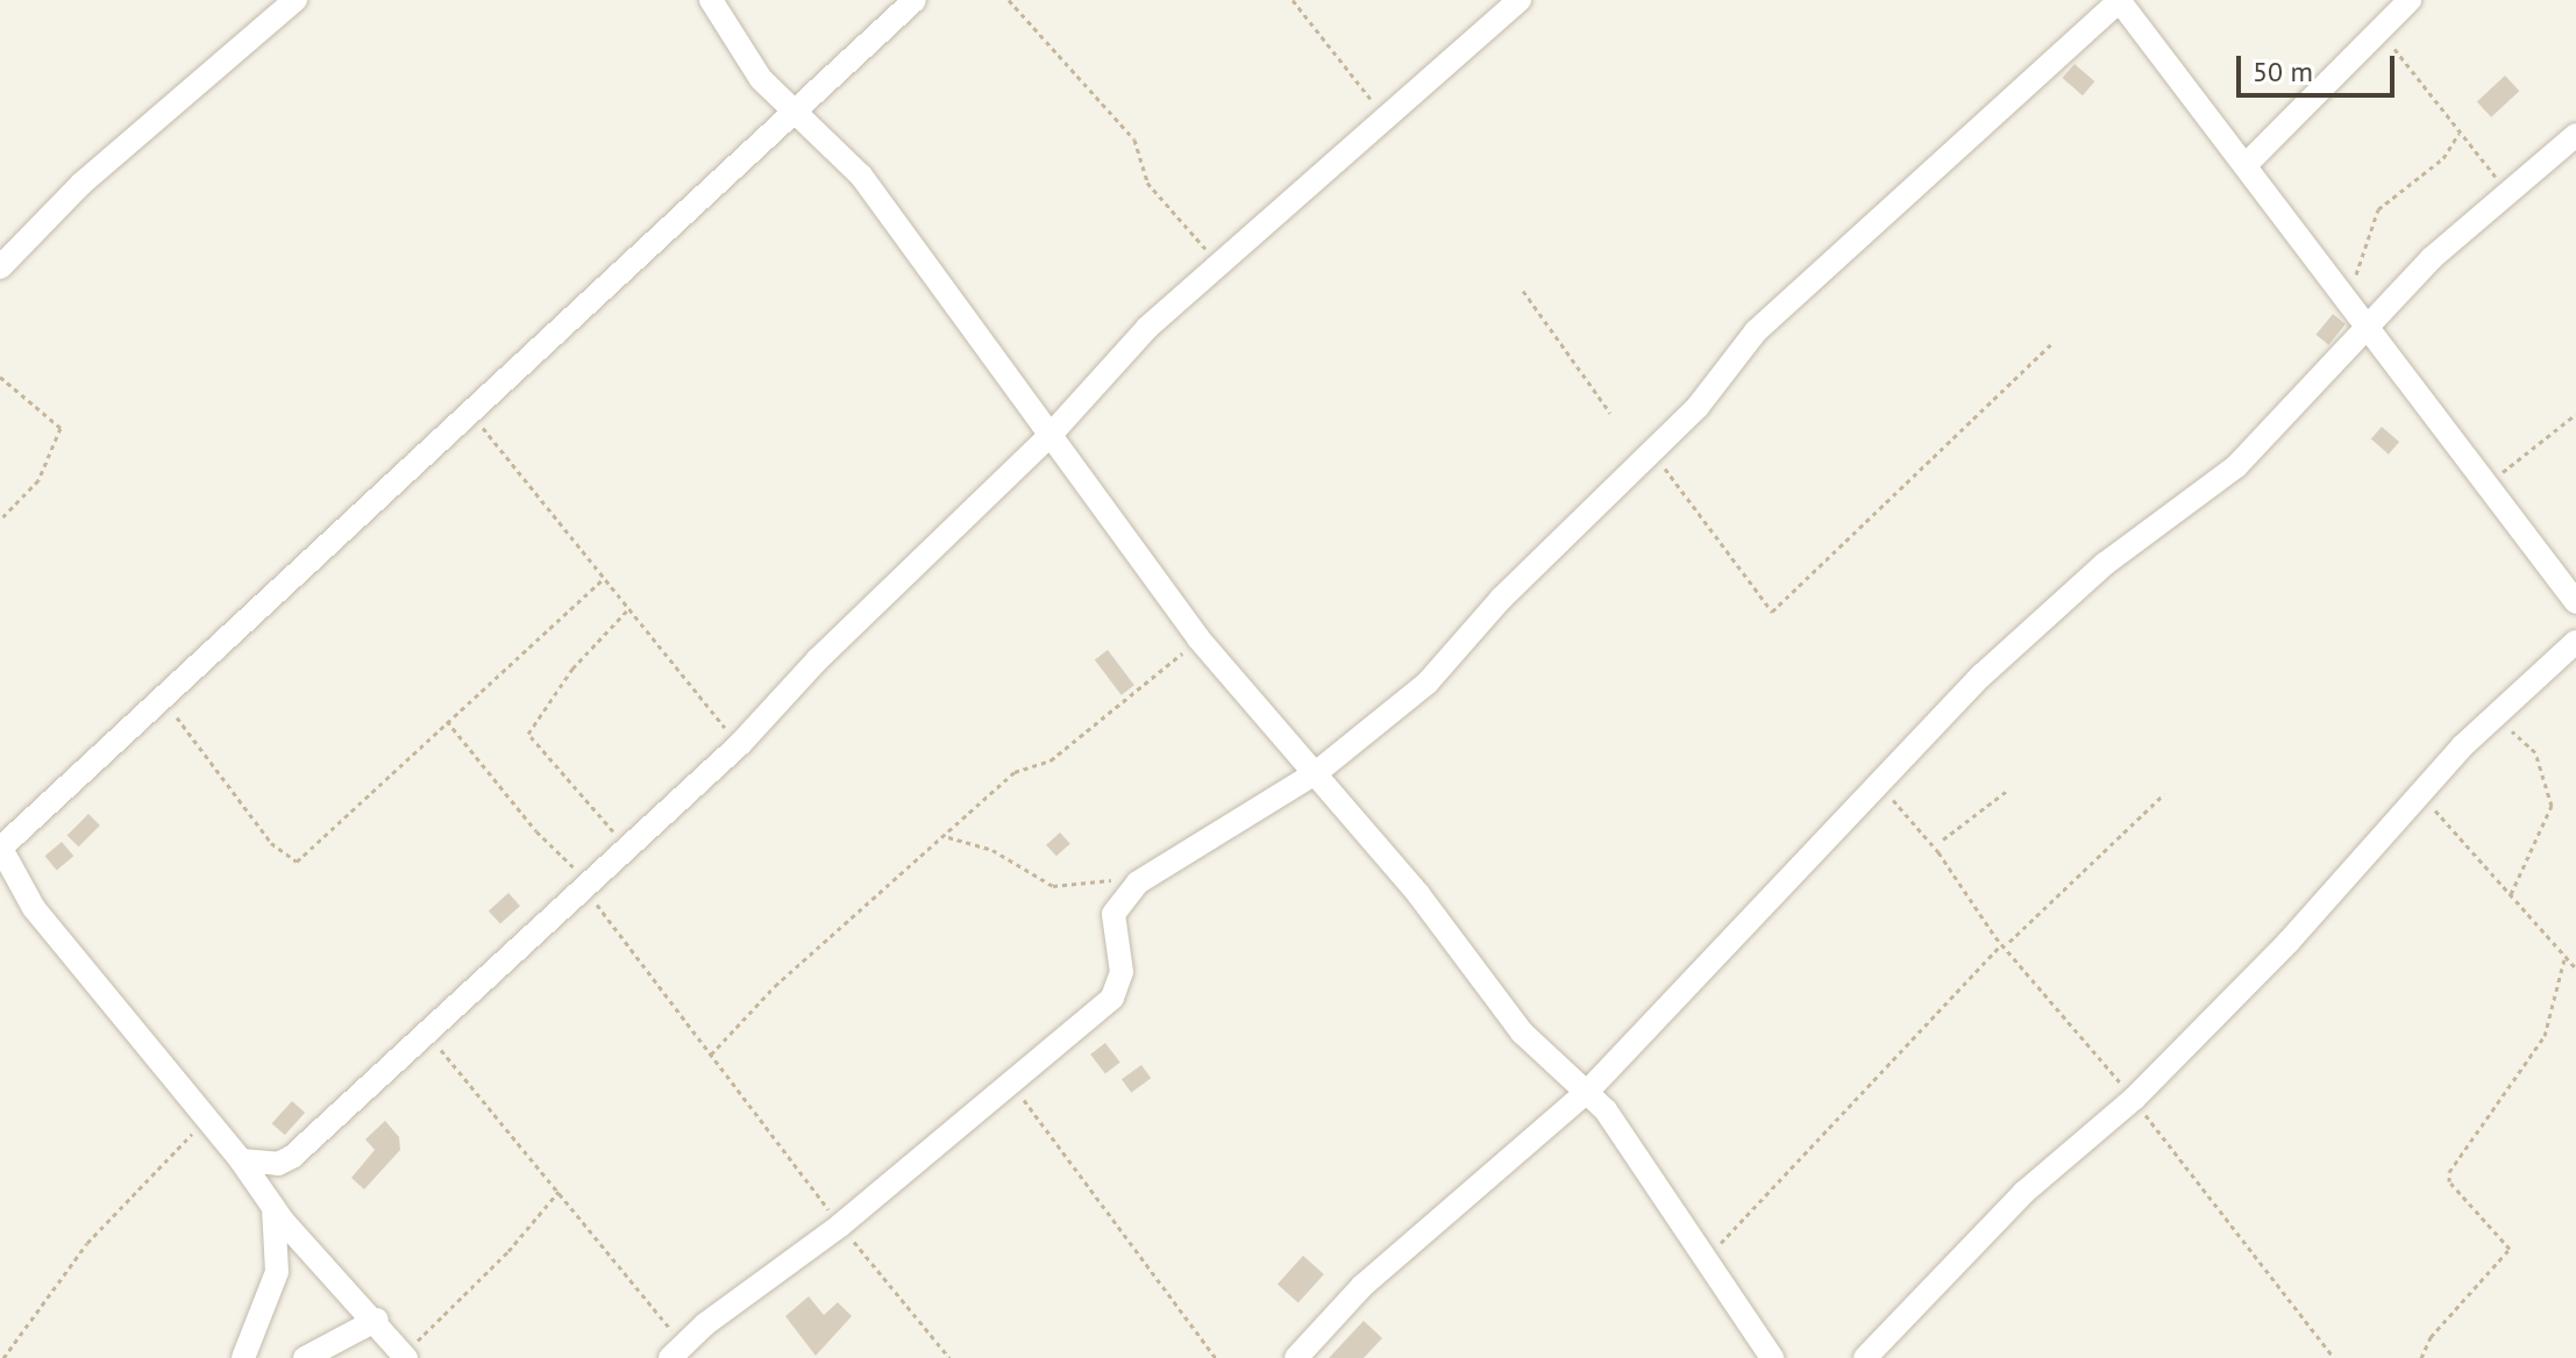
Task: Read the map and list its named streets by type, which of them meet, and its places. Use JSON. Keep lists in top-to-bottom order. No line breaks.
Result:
{"scale_bar":"50 m"}
